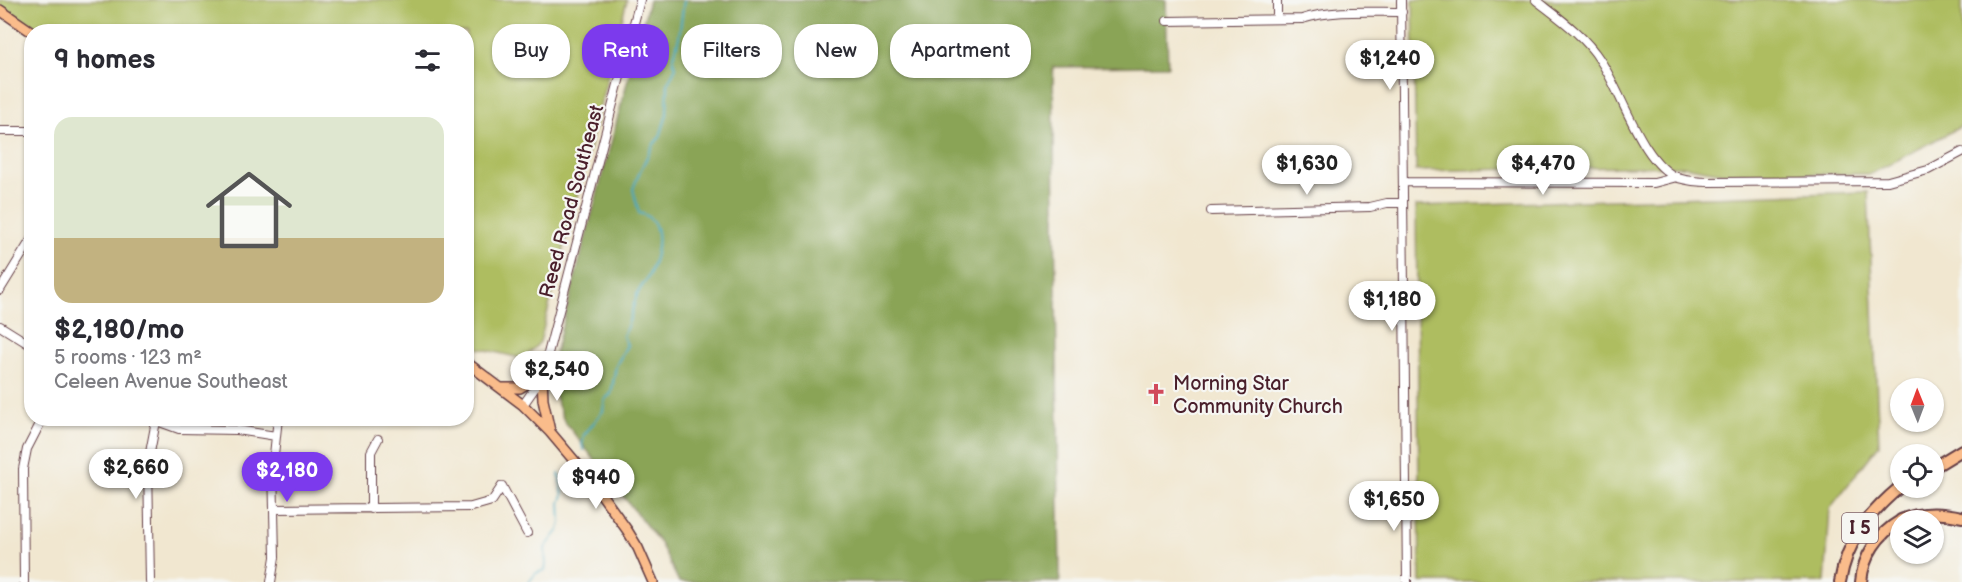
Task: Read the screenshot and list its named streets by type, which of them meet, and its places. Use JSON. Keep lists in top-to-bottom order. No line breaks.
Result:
{"streets":{"highway":["I 5"],"street":["Reed Road Southeast"]},"places":{"church":["Morning Star Community Church"]},"north":"top","page":{"chip":["Buy","Rent","Filters","New","Apartment"],"heading":"9 homes","price":["$1,240","$1,630","$4,470","$1,180","$2,540","$2,660","$2,180","$940","$1,650"],"list":[{"name":"$2,180/mo","note":"5 rooms · 123 m² · Celeen Avenue Southeast"}]}}
